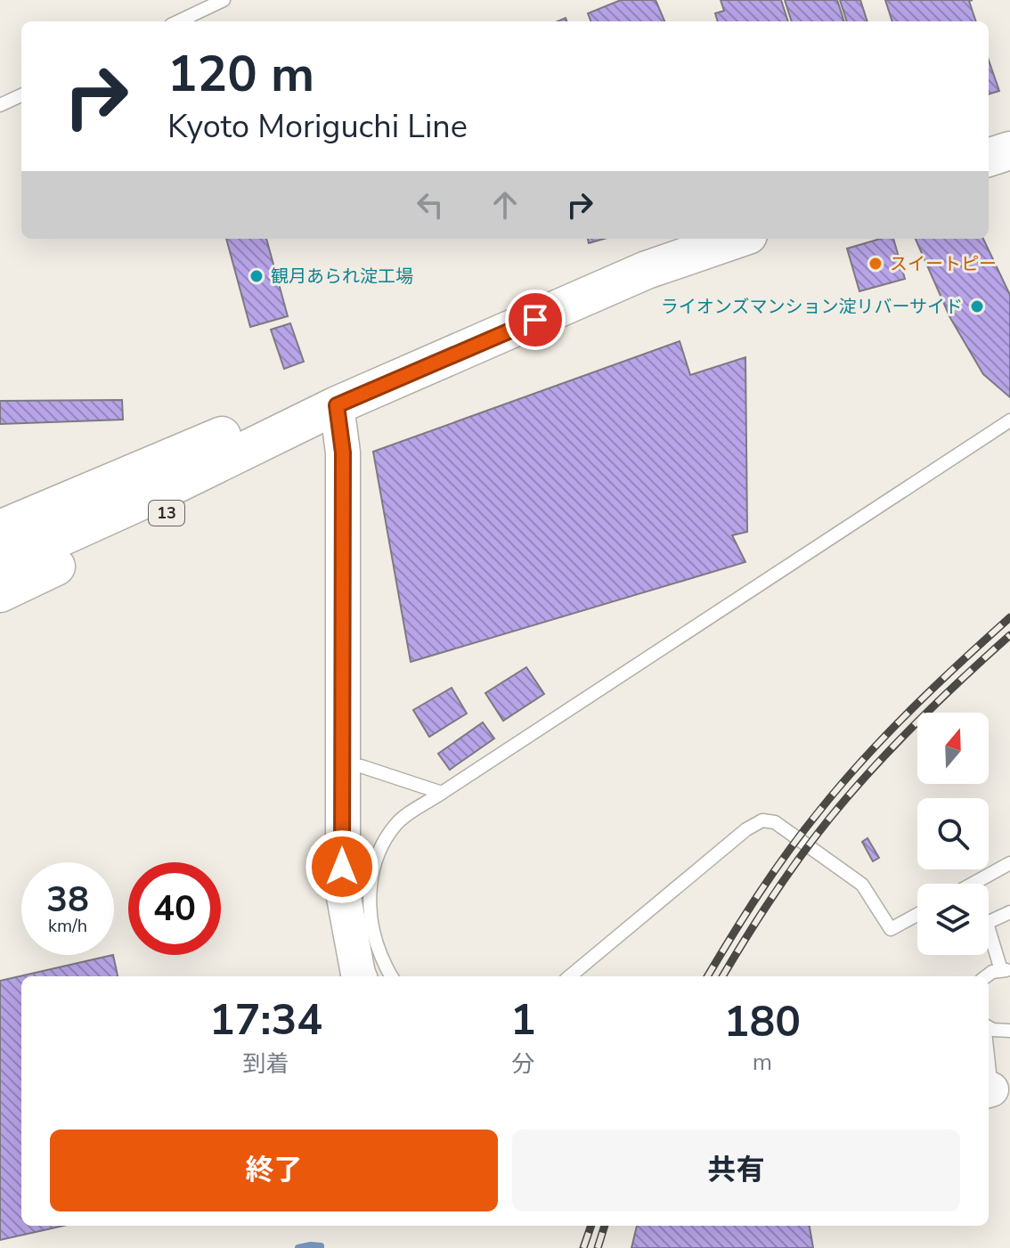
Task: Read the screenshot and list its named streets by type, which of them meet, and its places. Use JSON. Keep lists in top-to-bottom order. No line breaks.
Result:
{"streets":{"main road":["13"]},"places":["スイートピー","観月あられ淀工場","ライオンズマンション淀リバーサイド"],"north":"top","page":{"turn":["120 m","Kyoto Moriguchi Line"],"speed":"38 km/h","limit":"40","eta":["17:34","到着","1","分","180","m"],"buttons":["終了","共有"]}}
